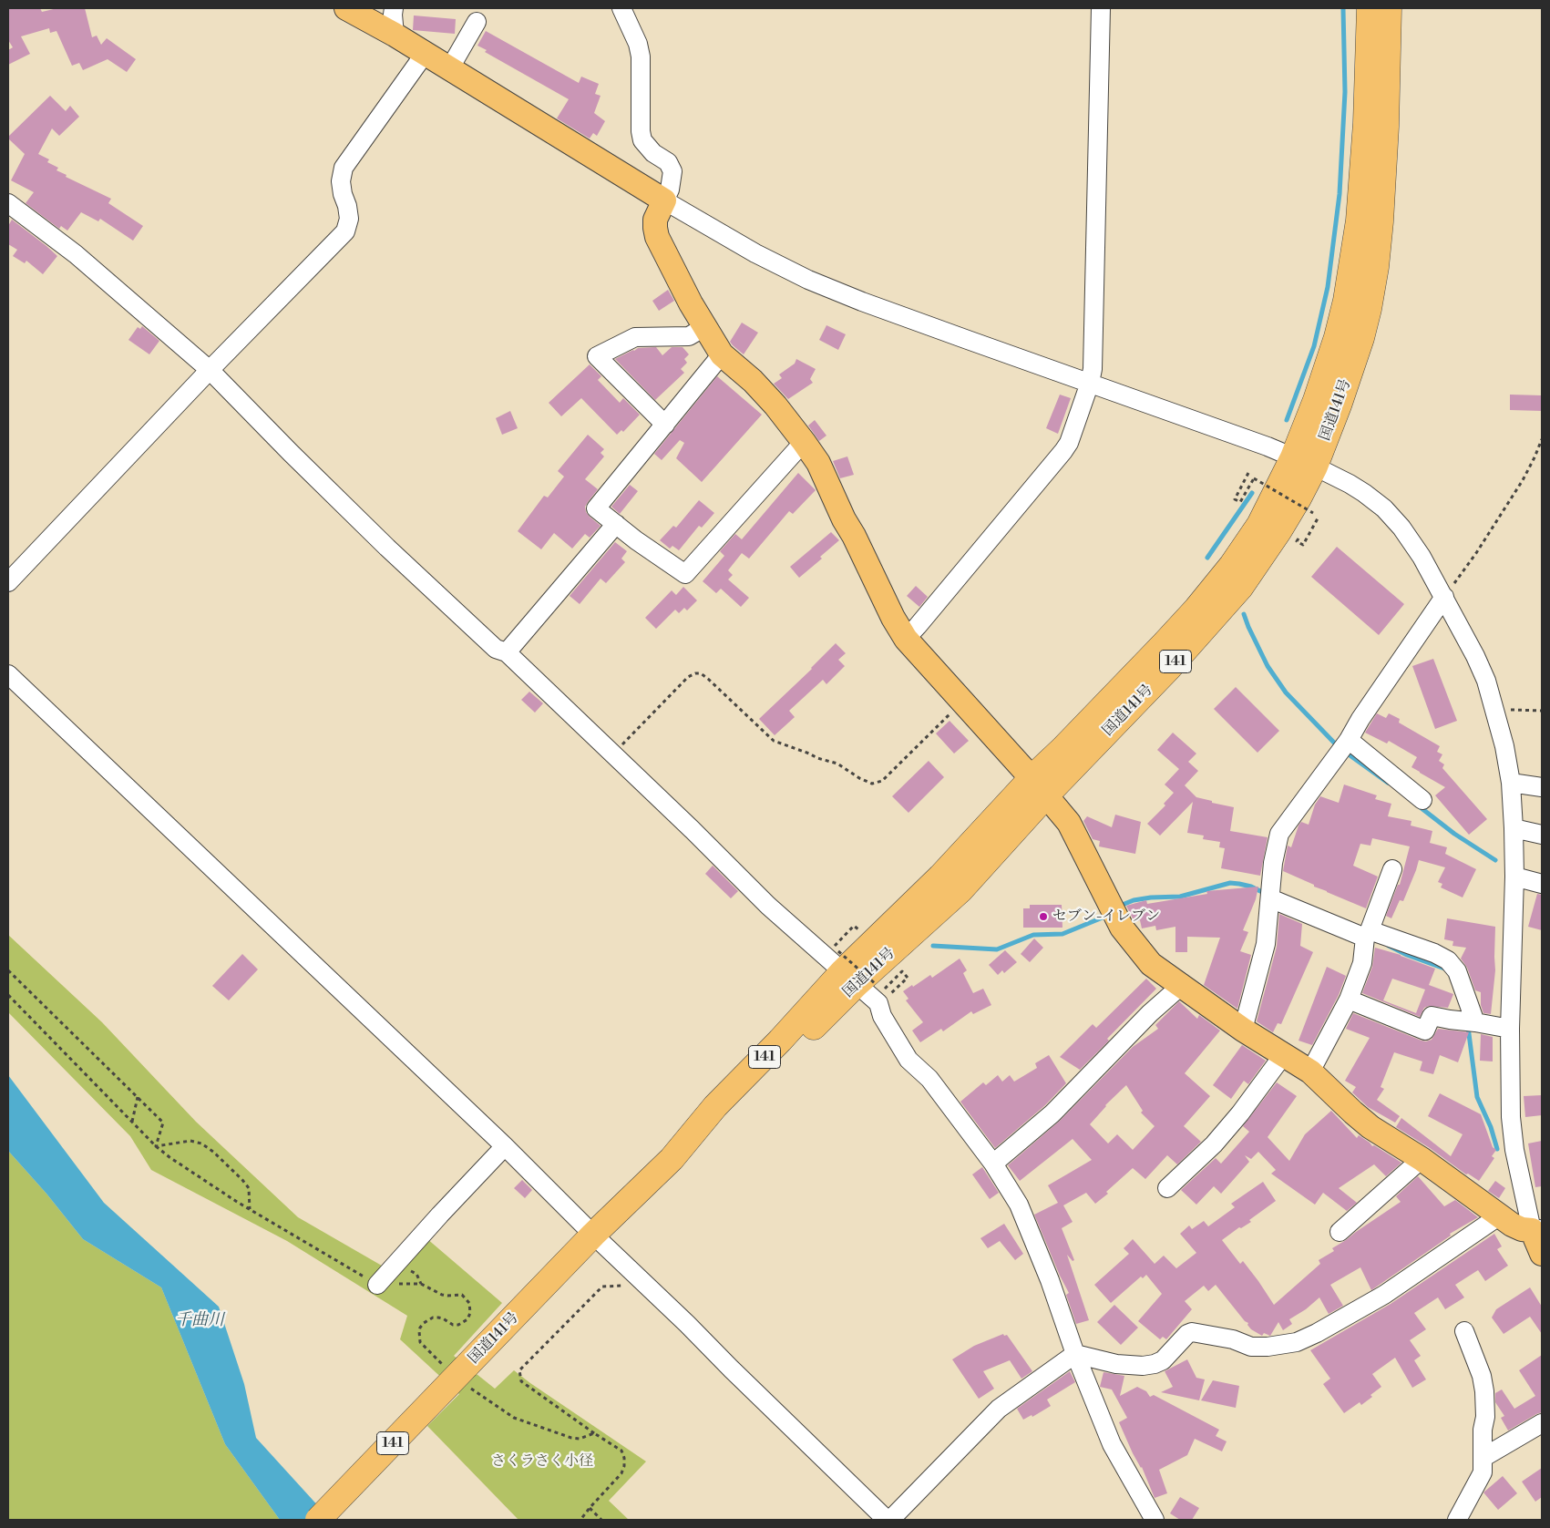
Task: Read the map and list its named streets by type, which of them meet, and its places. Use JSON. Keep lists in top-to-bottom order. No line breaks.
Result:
{"streets":{"highway":["国道141号","141"]},"water":["千曲川"],"parks":["さくラさく小径"],"places":["セブン-イレブン"]}
